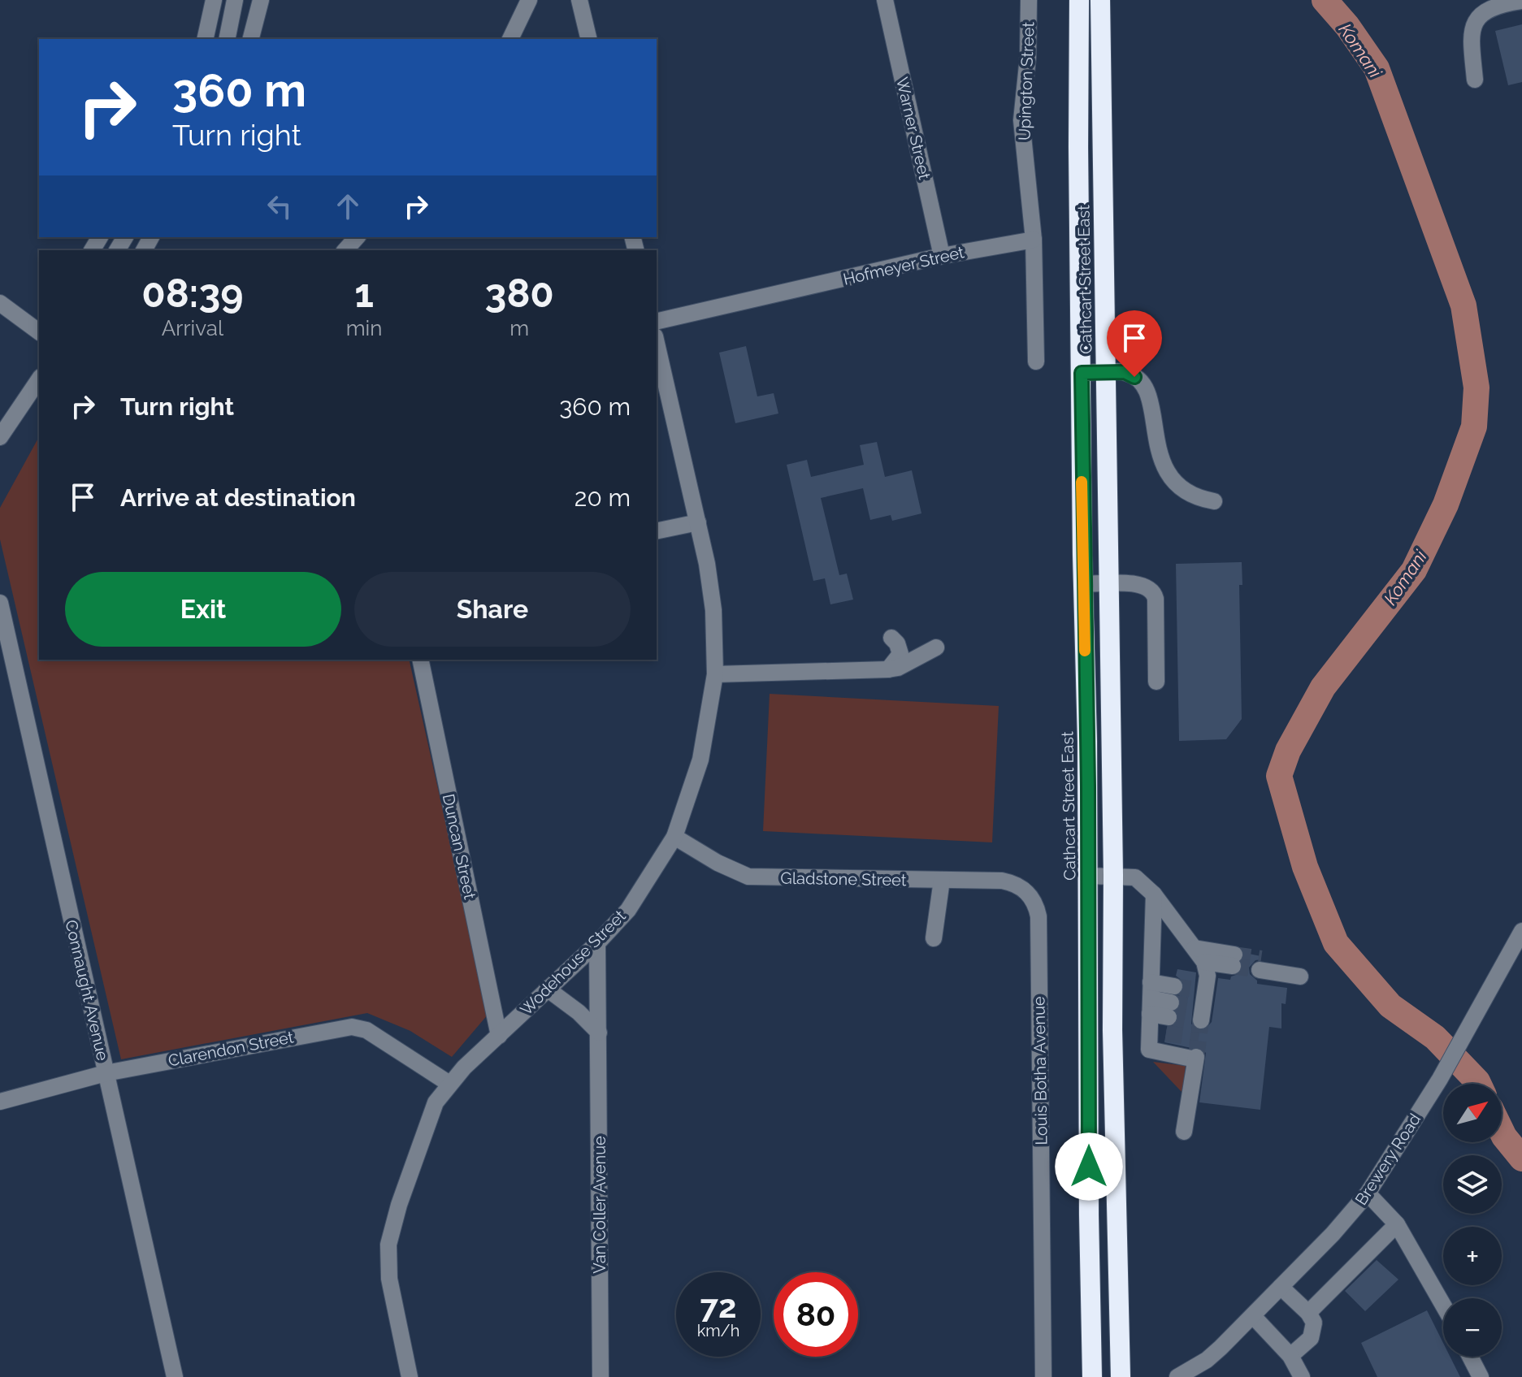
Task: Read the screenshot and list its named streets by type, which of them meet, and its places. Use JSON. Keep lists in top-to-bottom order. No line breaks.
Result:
{"streets":{"highway":["Cathcart Street East"],"street":["Upington Street","Warner Street","Hofmeyer Street","Duncan Street","Gladstone Street","Wodehouse Street","Connaught Avenue","Clarendon Street","Louis Botha Avenue","Brewery Road","Van Coller Avenue"]},"crossings":[["Upington Street","Hofmeyer Street"],["Warner Street","Hofmeyer Street"],["Duncan Street","Wodehouse Street"],["Gladstone Street","Wodehouse Street"],["Gladstone Street","Louis Botha Avenue"],["Wodehouse Street","Clarendon Street"],["Wodehouse Street","Van Coller Avenue"],["Connaught Avenue","Clarendon Street"]],"water":["Komani"],"north":"top right","page":{"turn":["360 m","Turn right"],"eta":["08:39","Arrival","1","min","380","m"],"list":[{"name":"Turn right","value":"360 m"},{"name":"Arrive at destination","value":"20 m"}],"buttons":["Exit","Share"],"map_buttons":["+","−"],"speed":"72 km/h","limit":"80"}}
